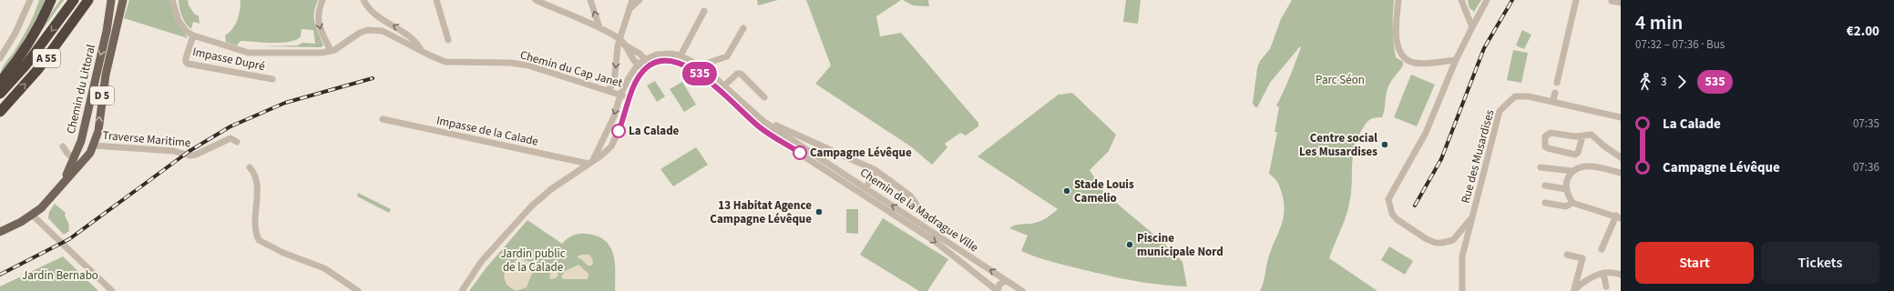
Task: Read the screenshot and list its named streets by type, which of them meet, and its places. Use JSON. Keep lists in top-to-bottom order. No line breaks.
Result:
{"streets":{"highway":["A 55"],"main road":["Chemin du Littoral","D 5"],"street":["Impasse Dupré","Chemin du Cap Janet","Impasse de la Calade","Traverse Maritime","Rue des Musardises","Chemin de la Madrague Ville"]},"crossings":[["Chemin du Cap Janet","Chemin de la Madrague Ville"],["Chemin du Littoral","Traverse Maritime"],["Impasse de la Calade","Chemin de la Madrague Ville"]],"parks":["Parc Séon","Jardin public de la Calade","Jardin Bernabo"],"places":["La Calade","Centre social Les Musardises","Campagne Lévêque","Stade Louis Camelio","13 Habitat Agence Campagne Lévêque","Piscine municipale Nord"],"lines":["bus line 535"],"page":{"on_map":"535","heading":["4 min","07:32 – 07:36 · Bus","€2.00"],"legs":["3","535"],"list":[{"name":"La Calade","value":"07:35"},{"name":"Campagne Lévêque","value":"07:36"}],"buttons":["Start","Tickets"]}}
